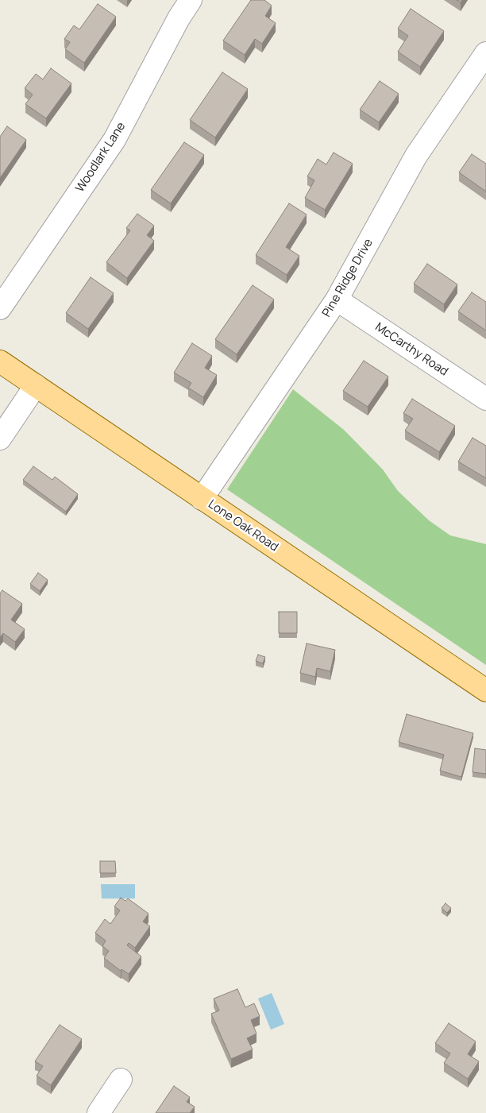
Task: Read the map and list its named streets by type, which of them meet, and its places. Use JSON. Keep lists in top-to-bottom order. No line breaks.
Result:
{"streets":{"main road":["Lone Oak Road"],"street":["Woodlark Lane","Pine Ridge Drive","McCarthy Road"]},"crossings":[["Pine Ridge Drive","McCarthy Road"],["Pine Ridge Drive","Lone Oak Road"]]}
